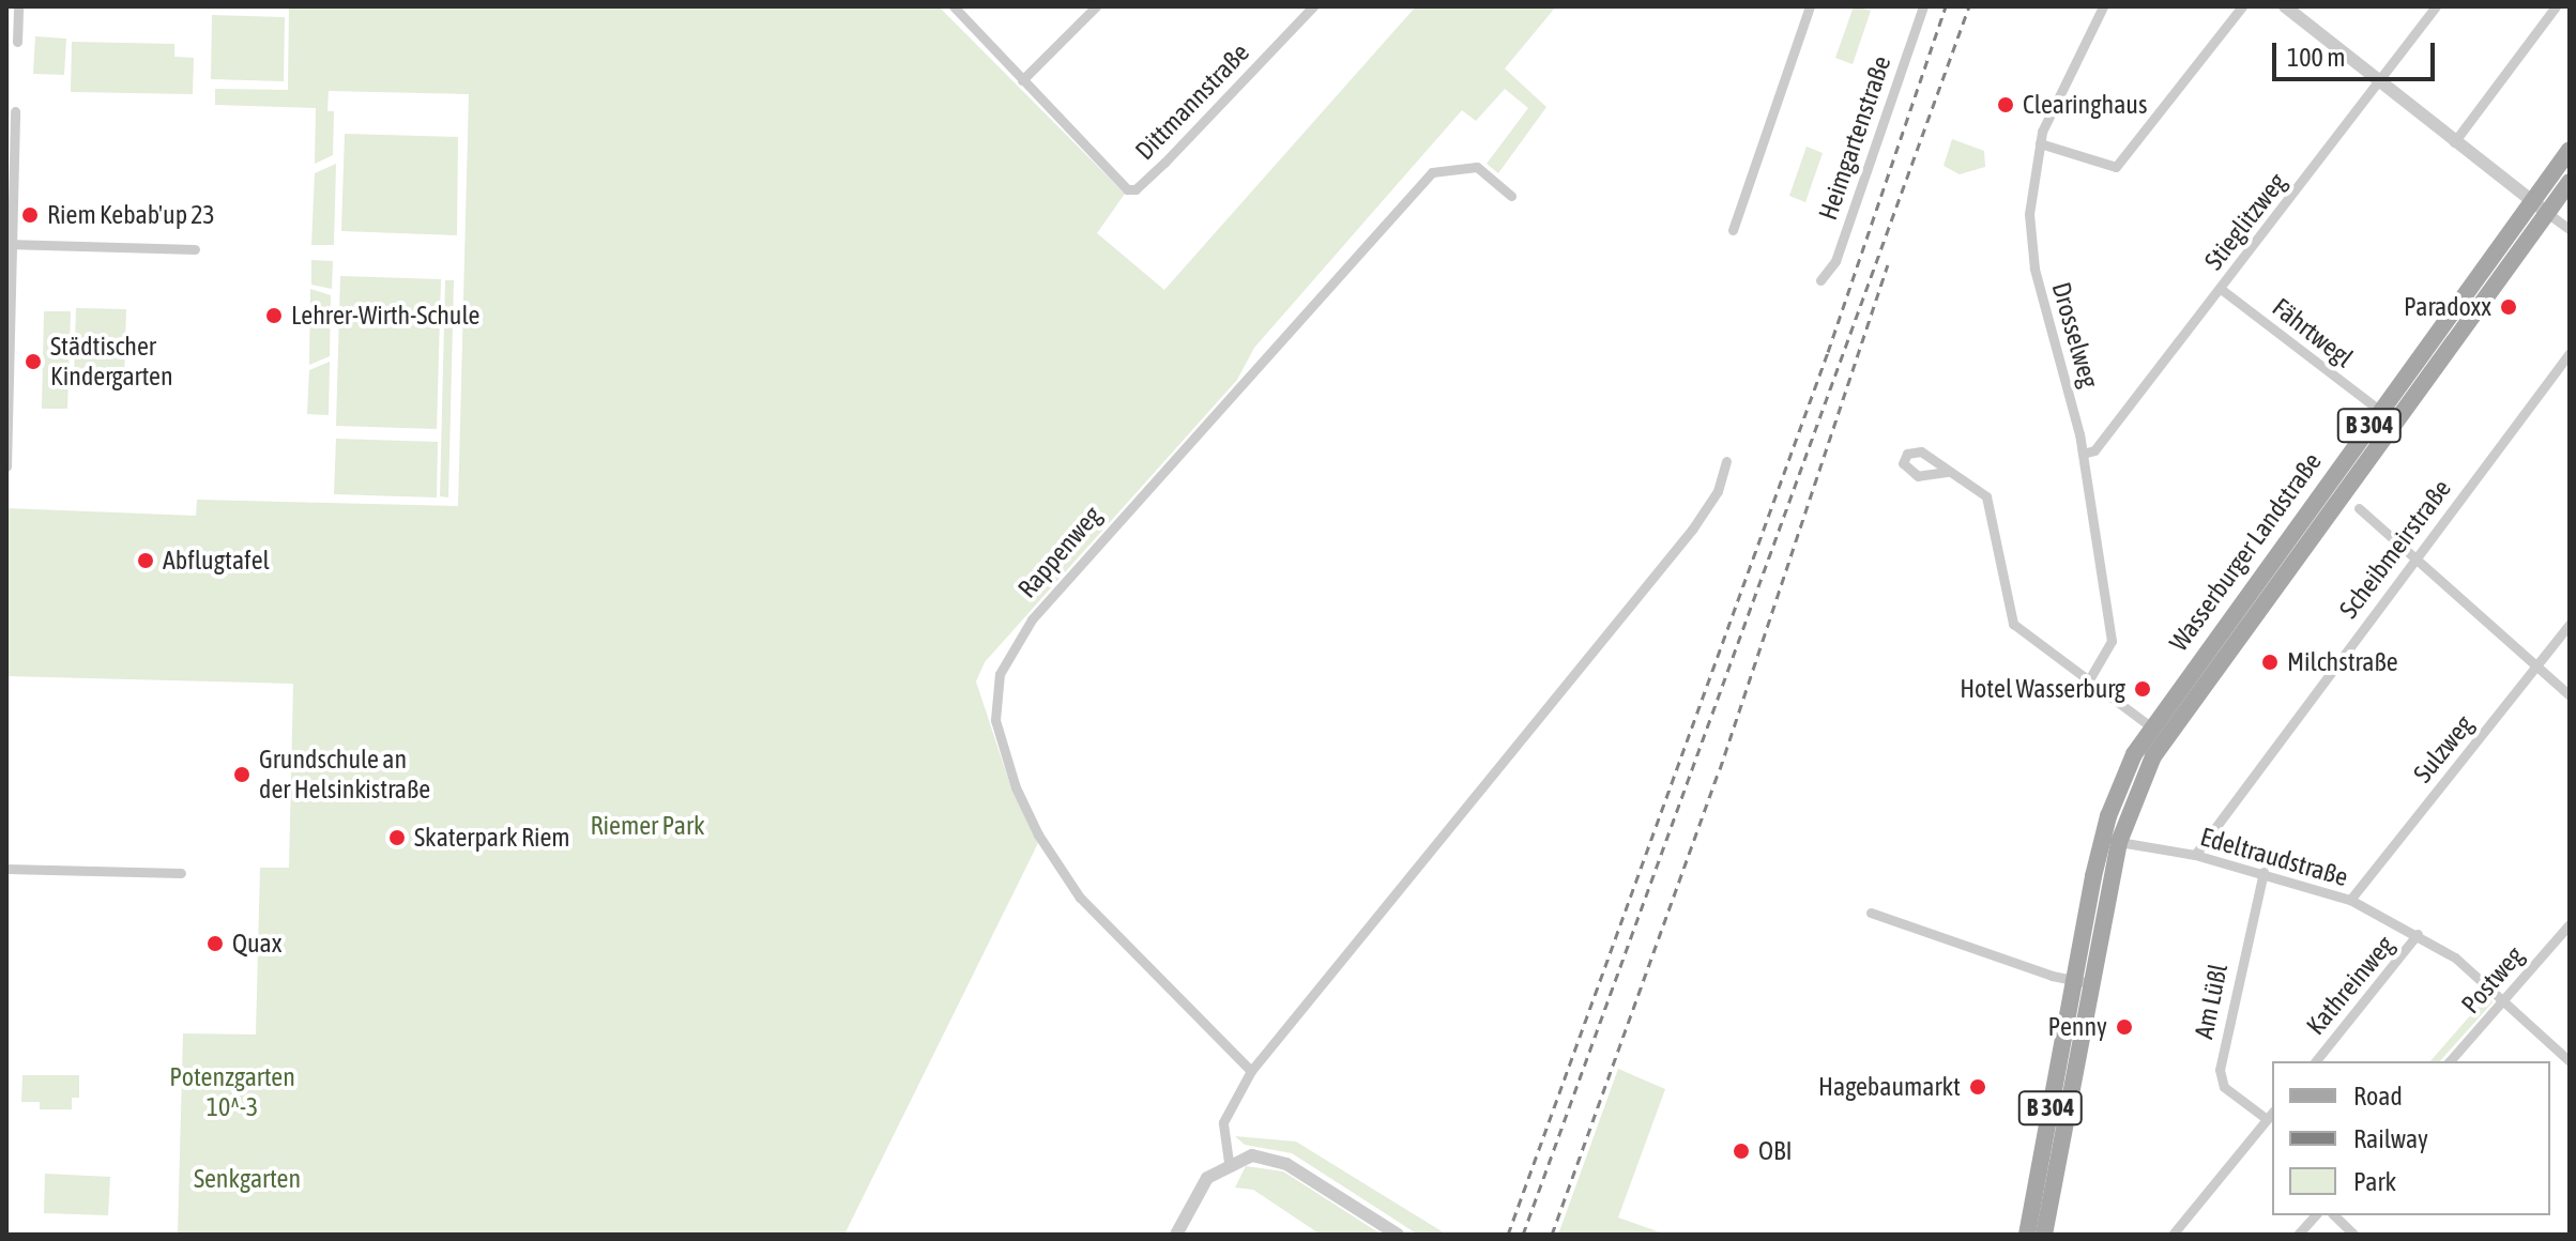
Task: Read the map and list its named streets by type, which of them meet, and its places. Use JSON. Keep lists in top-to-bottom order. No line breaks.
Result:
{"streets":{"main road":["B 304","Wasserburger Landstraße"],"street":["Dittmannstraße","Heimgartenstraße","Stieglitzweg","Fährtwegl","Drosselweg","Scheibmeirstraße","Rappenweg","Sulzweg","Edeltraudstraße","Postweg","Kathreinweg","Am Lüßl"]},"crossings":[["Stieglitzweg","Fährtwegl"],["Stieglitzweg","Drosselweg"],["Fährtwegl","Wasserburger Landstraße"],["Scheibmeirstraße","Edeltraudstraße"],["Wasserburger Landstraße","Edeltraudstraße"],["Sulzweg","Edeltraudstraße"],["Edeltraudstraße","Postweg"],["Edeltraudstraße","Kathreinweg"],["Edeltraudstraße","Am Lüßl"]],"parks":["Riemer Park","Potenzgarten 10^-3","Senkgarten"],"places":["Clearinghaus","Riem Kebab'up 23","Paradoxx","Lehrer-Wirth-Schule","Städtischer Kindergarten","Abflugtafel","Milchstraße","Hotel Wasserburg","Grundschule an der Helsinkistraße","Skaterpark Riem","Quax","Penny","Hagebaumarkt","OBI"],"legend":["Road","Railway","Park"],"scale_bar":"100 m"}
